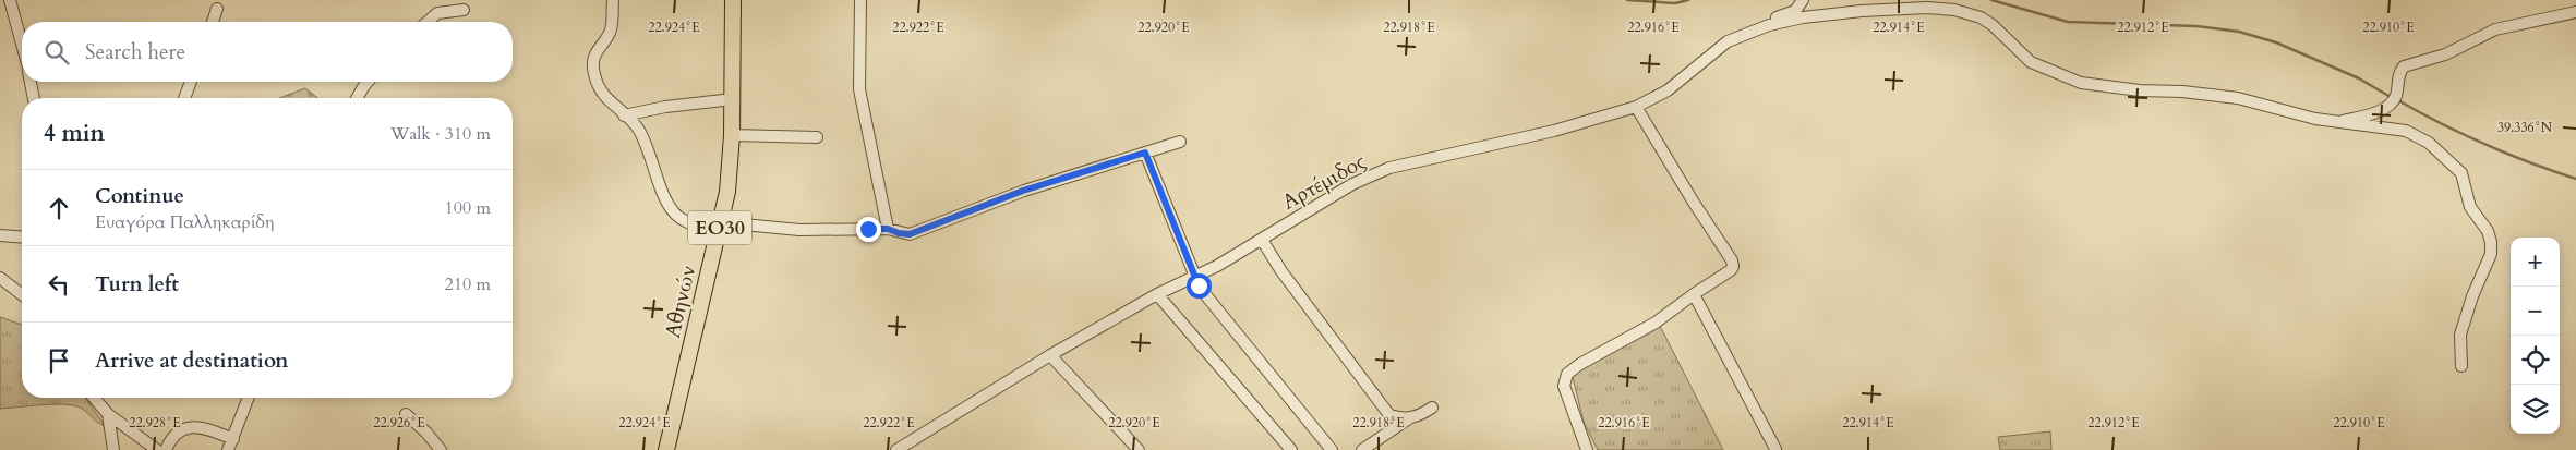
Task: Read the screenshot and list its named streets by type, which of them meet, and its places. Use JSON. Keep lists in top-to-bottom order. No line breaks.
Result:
{"streets":{"main road":["ΕΟ30","Αθηνών"],"street":["Αρτέμιδος"]},"page":{"search":"Search here","heading":["4 min","Walk · 310 m"],"list":[["Continue","Ευαγόρα Παλληκαρίδη","100 m"],["Turn left","210 m"],"Arrive at destination"],"map_buttons":["+","−"]},"coordinates":["22.916°E","22.924°E","22.922°E","22.920°E","22.918°E","22.914°E","22.912°E","22.910°E","39.336°N","22.928°E","22.926°E"]}
